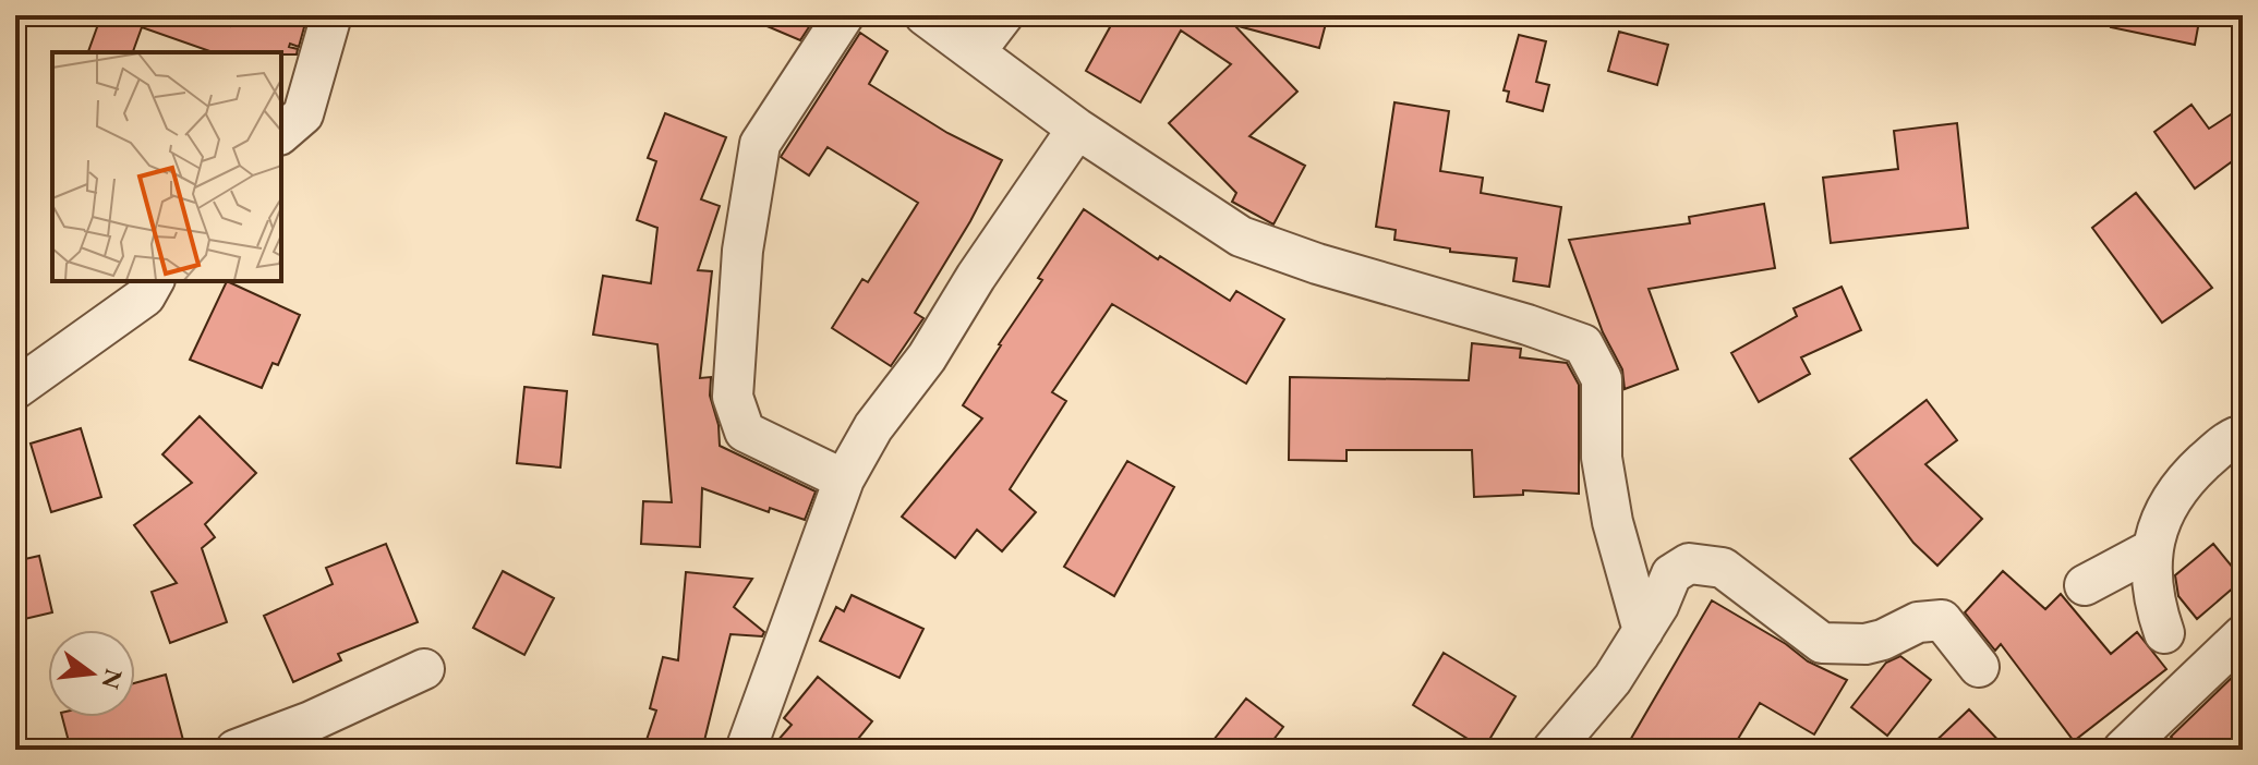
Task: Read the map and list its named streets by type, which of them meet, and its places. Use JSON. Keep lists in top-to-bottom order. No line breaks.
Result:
{"north":"right"}
